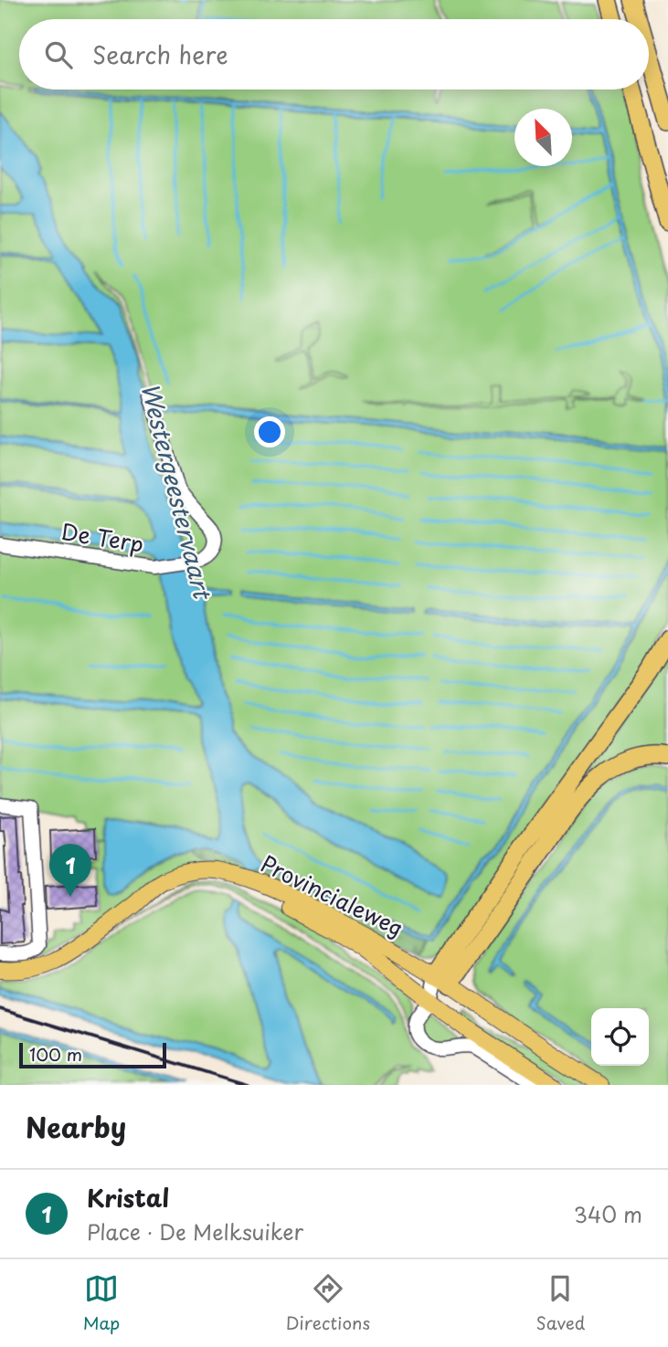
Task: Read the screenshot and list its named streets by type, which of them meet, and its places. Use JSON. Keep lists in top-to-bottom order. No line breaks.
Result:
{"streets":{"main road":["Provincialeweg"],"street":["De Terp"]},"water":["Westergeestervaart"],"scale_bar":"100 m","north":"top left","page":{"search":"Search here","pins":"1","scale":"100 m","heading":"Nearby","list":[{"mark":"1","name":"Kristal","note":"Place · De Melksuiker","value":"340 m"}],"nav":["Map","Directions","Saved"]}}
